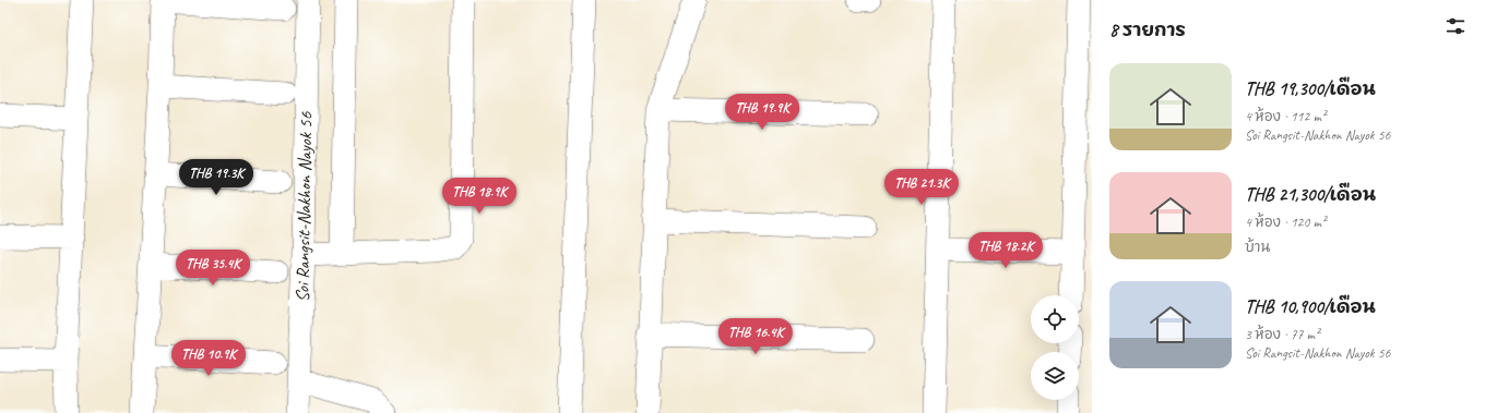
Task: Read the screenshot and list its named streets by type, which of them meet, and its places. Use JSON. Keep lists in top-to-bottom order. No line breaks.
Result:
{"streets":{"street":["Soi Rangsit-Nakhon Nayok 56"]},"page":{"heading":"8 รายการ","list":[{"name":"THB 19,300/เดือน","note":"4 ห้อง · 112 m² · Soi Rangsit-Nakhon Nayok 56"},{"name":"THB 21,300/เดือน","note":"4 ห้อง · 120 m² · บ้าน"},{"name":"THB 10,900/เดือน","note":"3 ห้อง · 77 m² · Soi Rangsit-Nakhon Nayok 56"}],"price":["THB 19.9K","THB 19.3K","THB 21.3K","THB 18.9K","THB 18.2K","THB 35.4K","THB 16.4K","THB 10.9K"]}}
